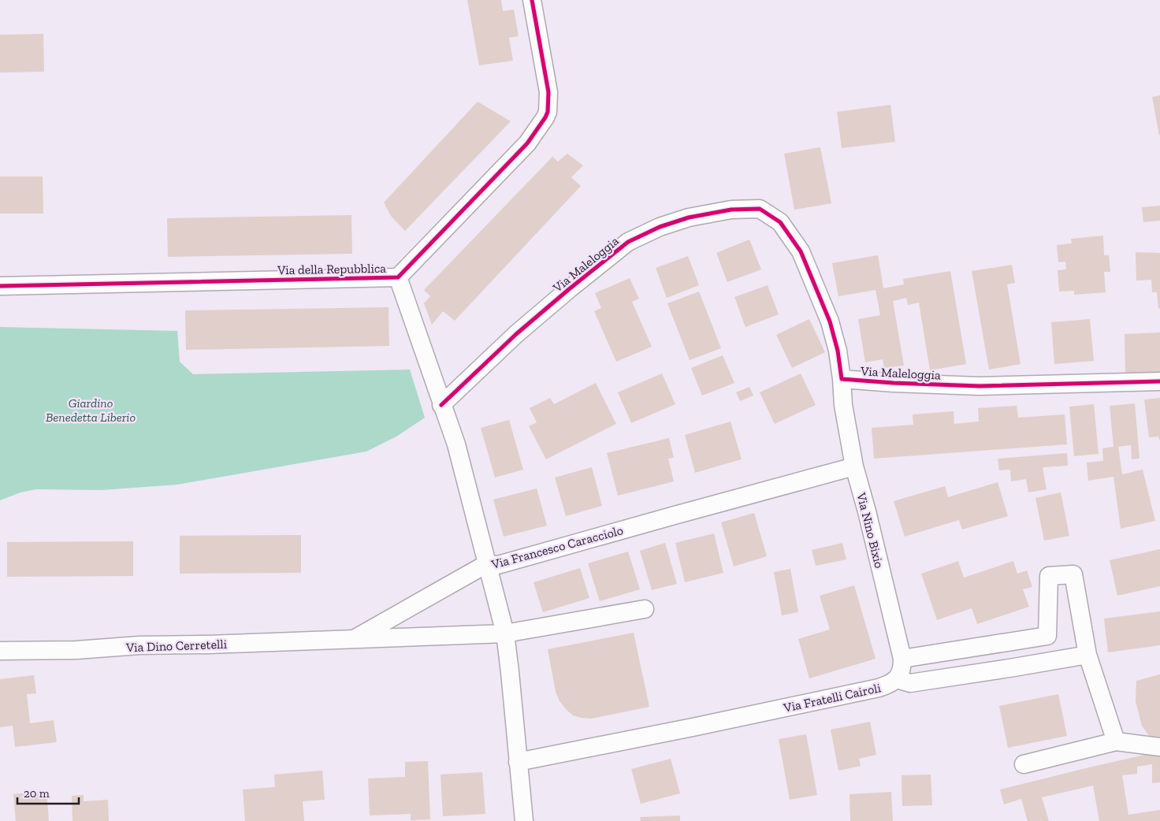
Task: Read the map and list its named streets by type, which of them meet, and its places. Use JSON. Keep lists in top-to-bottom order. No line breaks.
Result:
{"streets":{"street":["Via Maleloggia","Via della Repubblica","Via Nino Bixio","Via Francesco Caracciolo","Via Dino Cerretelli","Via Fratelli Cairoli"]},"crossings":[["Via Maleloggia","Via della Repubblica"],["Via Maleloggia","Via Nino Bixio"],["Via della Repubblica","Via Francesco Caracciolo"],["Via della Repubblica","Via Dino Cerretelli"],["Via Nino Bixio","Via Francesco Caracciolo"],["Via Nino Bixio","Via Fratelli Cairoli"],["Via Francesco Caracciolo","Via Dino Cerretelli"],["Via Francesco Caracciolo","Via Fratelli Cairoli"]],"parks":["Giardino Benedetta Liberio"],"scale_bar":"20 m"}
